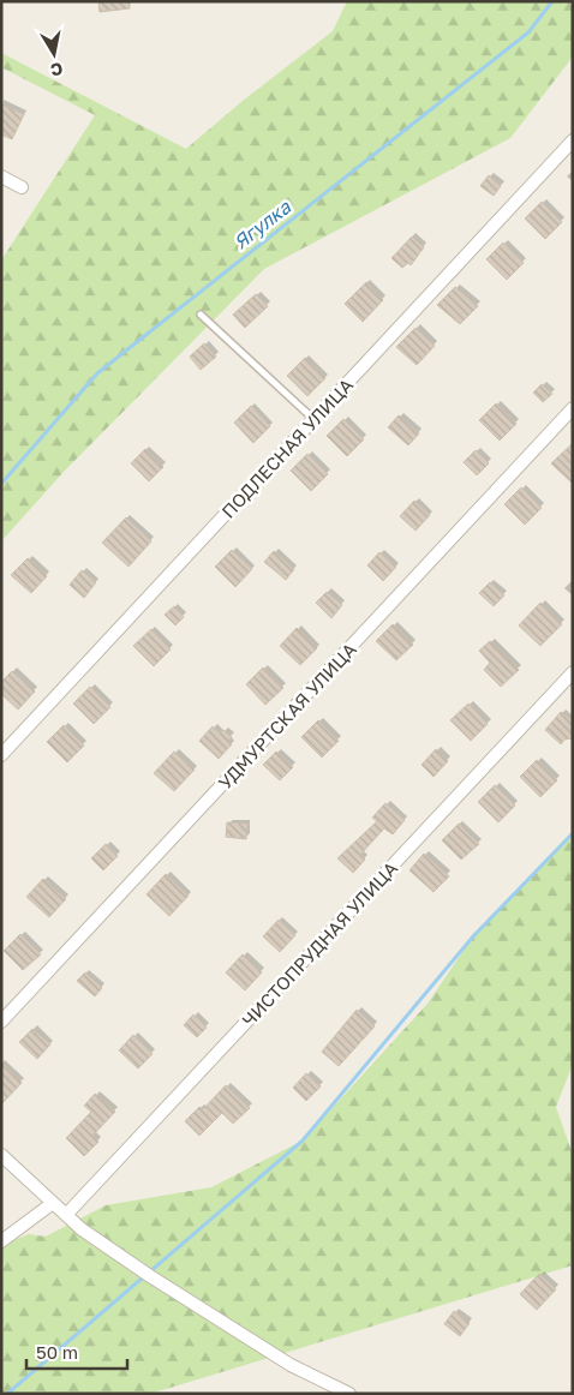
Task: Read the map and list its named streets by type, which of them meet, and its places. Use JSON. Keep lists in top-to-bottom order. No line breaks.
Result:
{"streets":{"street":["ПОДЛЕСНАЯ УЛИЦА","УДМУРТСКАЯ УЛИЦА","ЧИСТОПРУДНАЯ УЛИЦА"]},"water":["Ягулка"],"scale_bar":"50 m","north":"bottom"}
